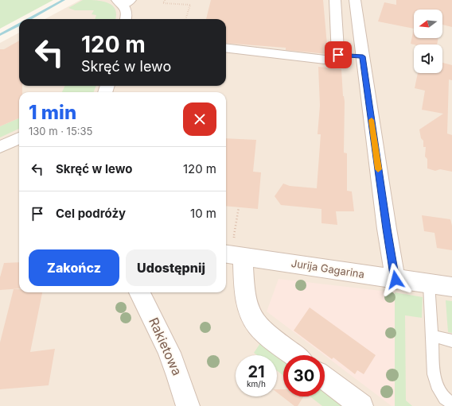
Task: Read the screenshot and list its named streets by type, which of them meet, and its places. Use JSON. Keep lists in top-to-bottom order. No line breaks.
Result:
{"streets":{"street":["Jurija Gagarina","Rakietowa"]},"north":"left","page":{"turn":["120 m","Skręć w lewo"],"heading":["1 min","130 m · 15:35"],"list":[{"name":"Skręć w lewo","value":"120 m"},{"name":"Cel podróży","value":"10 m"}],"buttons":["Zakończ","Udostępnij"],"speed":"21 km/h","limit":"30"}}
